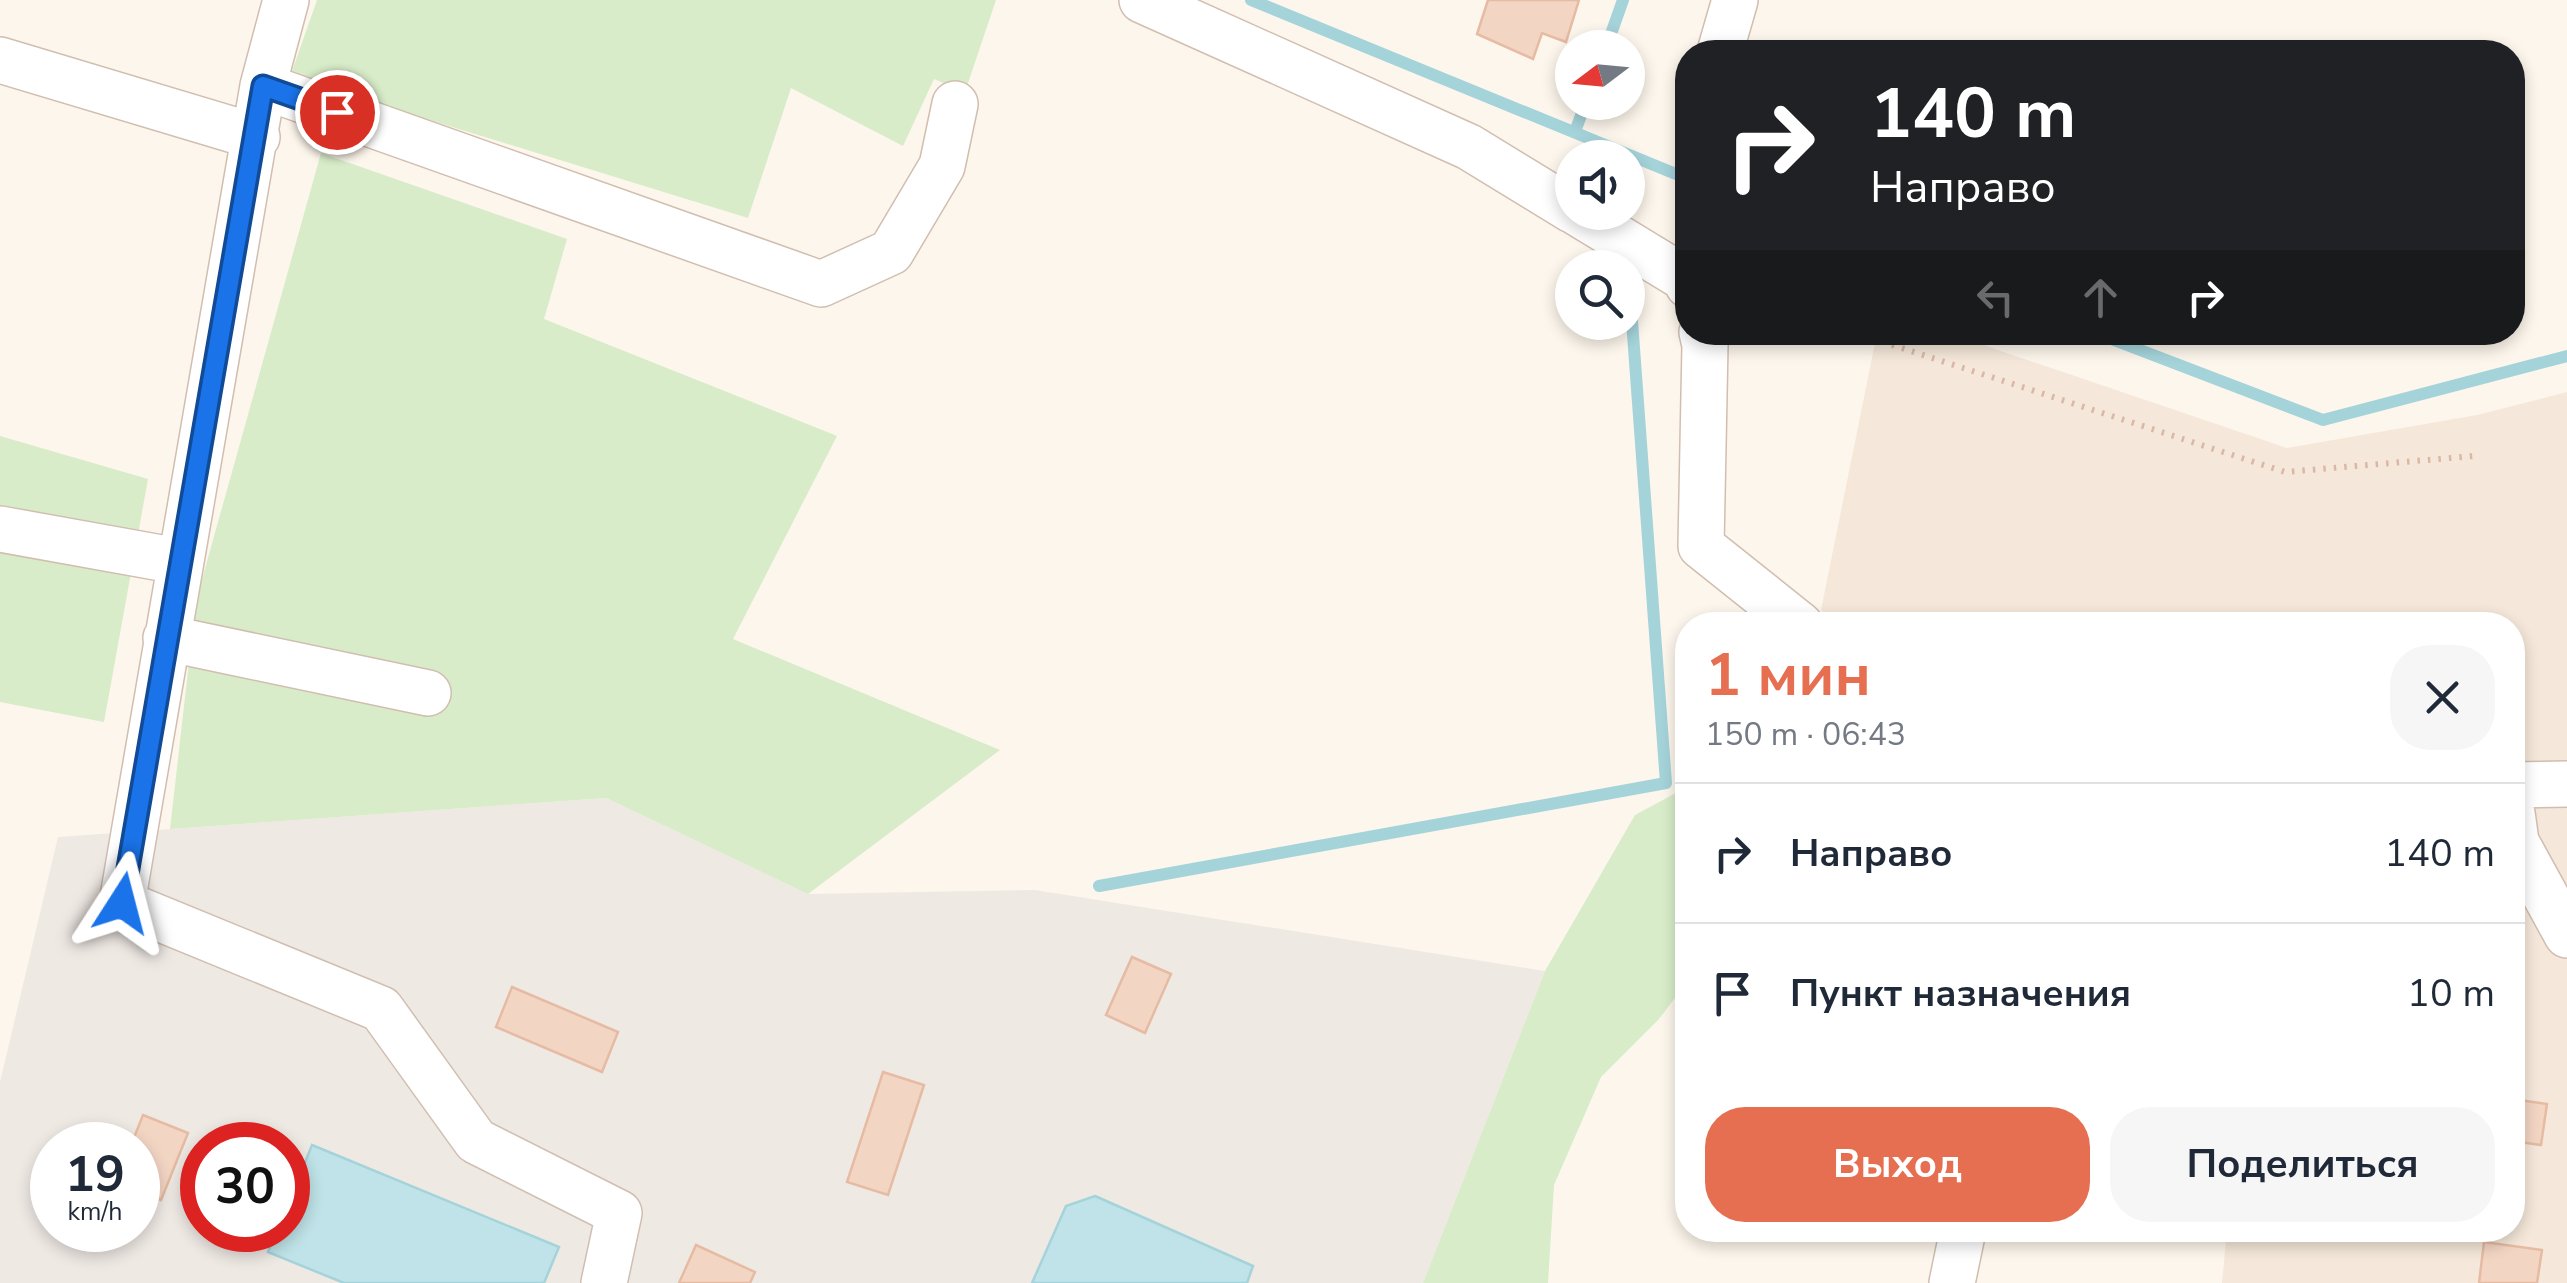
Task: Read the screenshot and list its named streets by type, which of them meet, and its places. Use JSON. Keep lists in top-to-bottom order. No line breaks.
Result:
{"north":"left","page":{"turn":["140 m","Направо"],"heading":["1 мин","150 m · 06:43"],"list":[{"name":"Направо","value":"140 m"},{"name":"Пункт назначения","value":"10 m"}],"buttons":["Выход","Поделиться"],"speed":"19 km/h","limit":"30"}}
